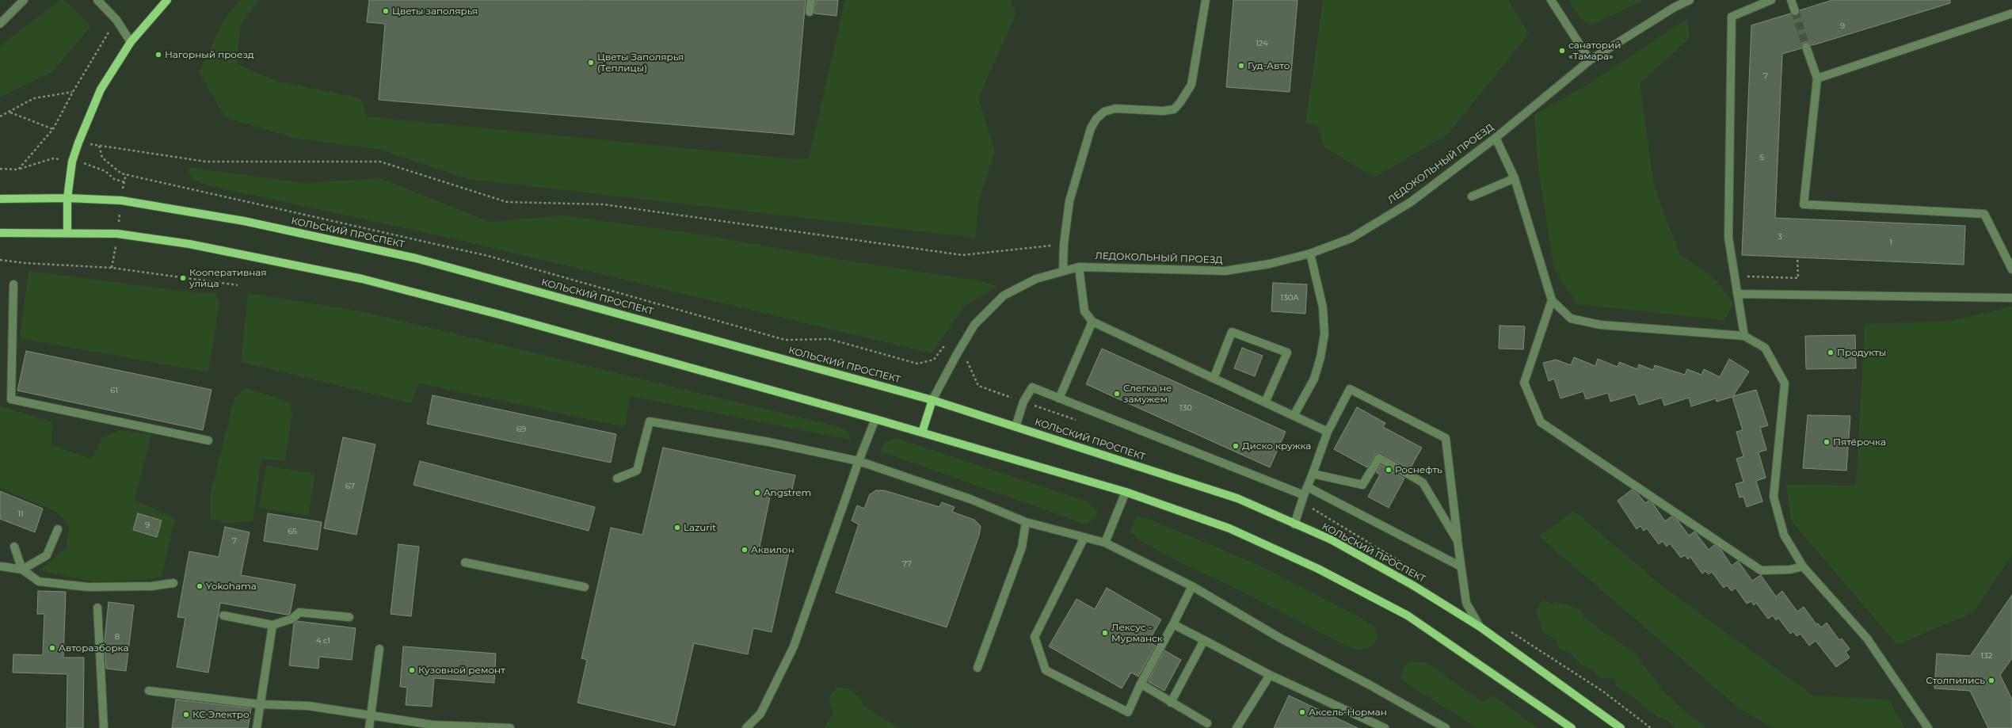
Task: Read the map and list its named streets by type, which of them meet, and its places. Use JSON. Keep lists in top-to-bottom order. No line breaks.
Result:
{"streets":{"main road":["КОЛЬСКИЙ ПРОСПЕКТ"],"street":["ЛЕДОКОЛЬНЫЙ ПРОЕЗД"]},"crossings":[["ЛЕДОКОЛЬНЫЙ ПРОЕЗД","КОЛЬСКИЙ ПРОСПЕКТ"]],"places":["Цветы заполярья","санаторий «Тамара»","Нагорный проезд","Цветы Заполярья (Теплицы)","Гуд-Авто","Кооперативная улица","Продукты","Слегка не замужем","Пятёрочка","Диско кружка","Роснефть","Angstrem","Lazurit","Аквилон","Yokohama","Лексус - Мурманск","Авторазборка","Кузовной ремонт","Столпились","Аксель-Норман","КС Электро"],"house_numbers":["9","124","7","5","3","1","130А","61","130","69","67","11","9","65","7","77","8","4 с1","132"]}
